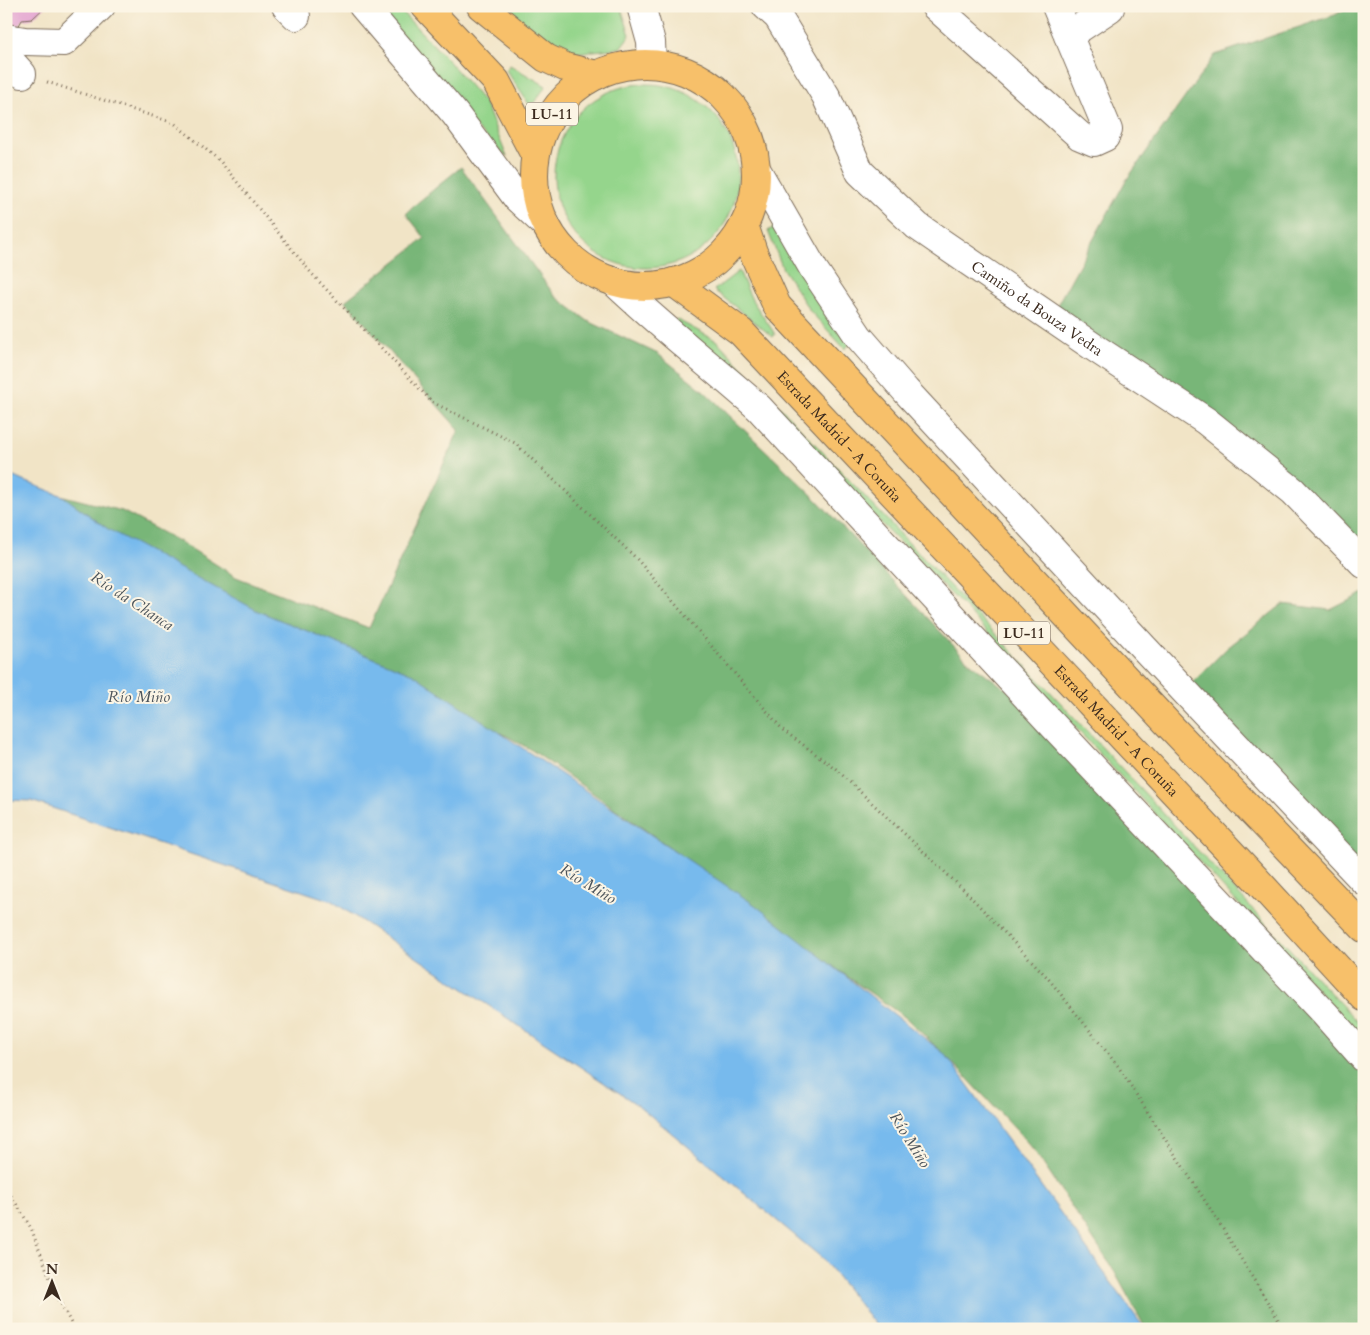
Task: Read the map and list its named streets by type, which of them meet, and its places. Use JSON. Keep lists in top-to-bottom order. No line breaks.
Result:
{"streets":{"highway":["LU-11","Estrada Madrid - A Coruña"],"street":["Camiño da Bouza Vedra"]},"crossings":[["LU-11","Estrada Madrid - A Coruña"]],"water":["Río da Chanca","Río Miño"],"north":"top"}
